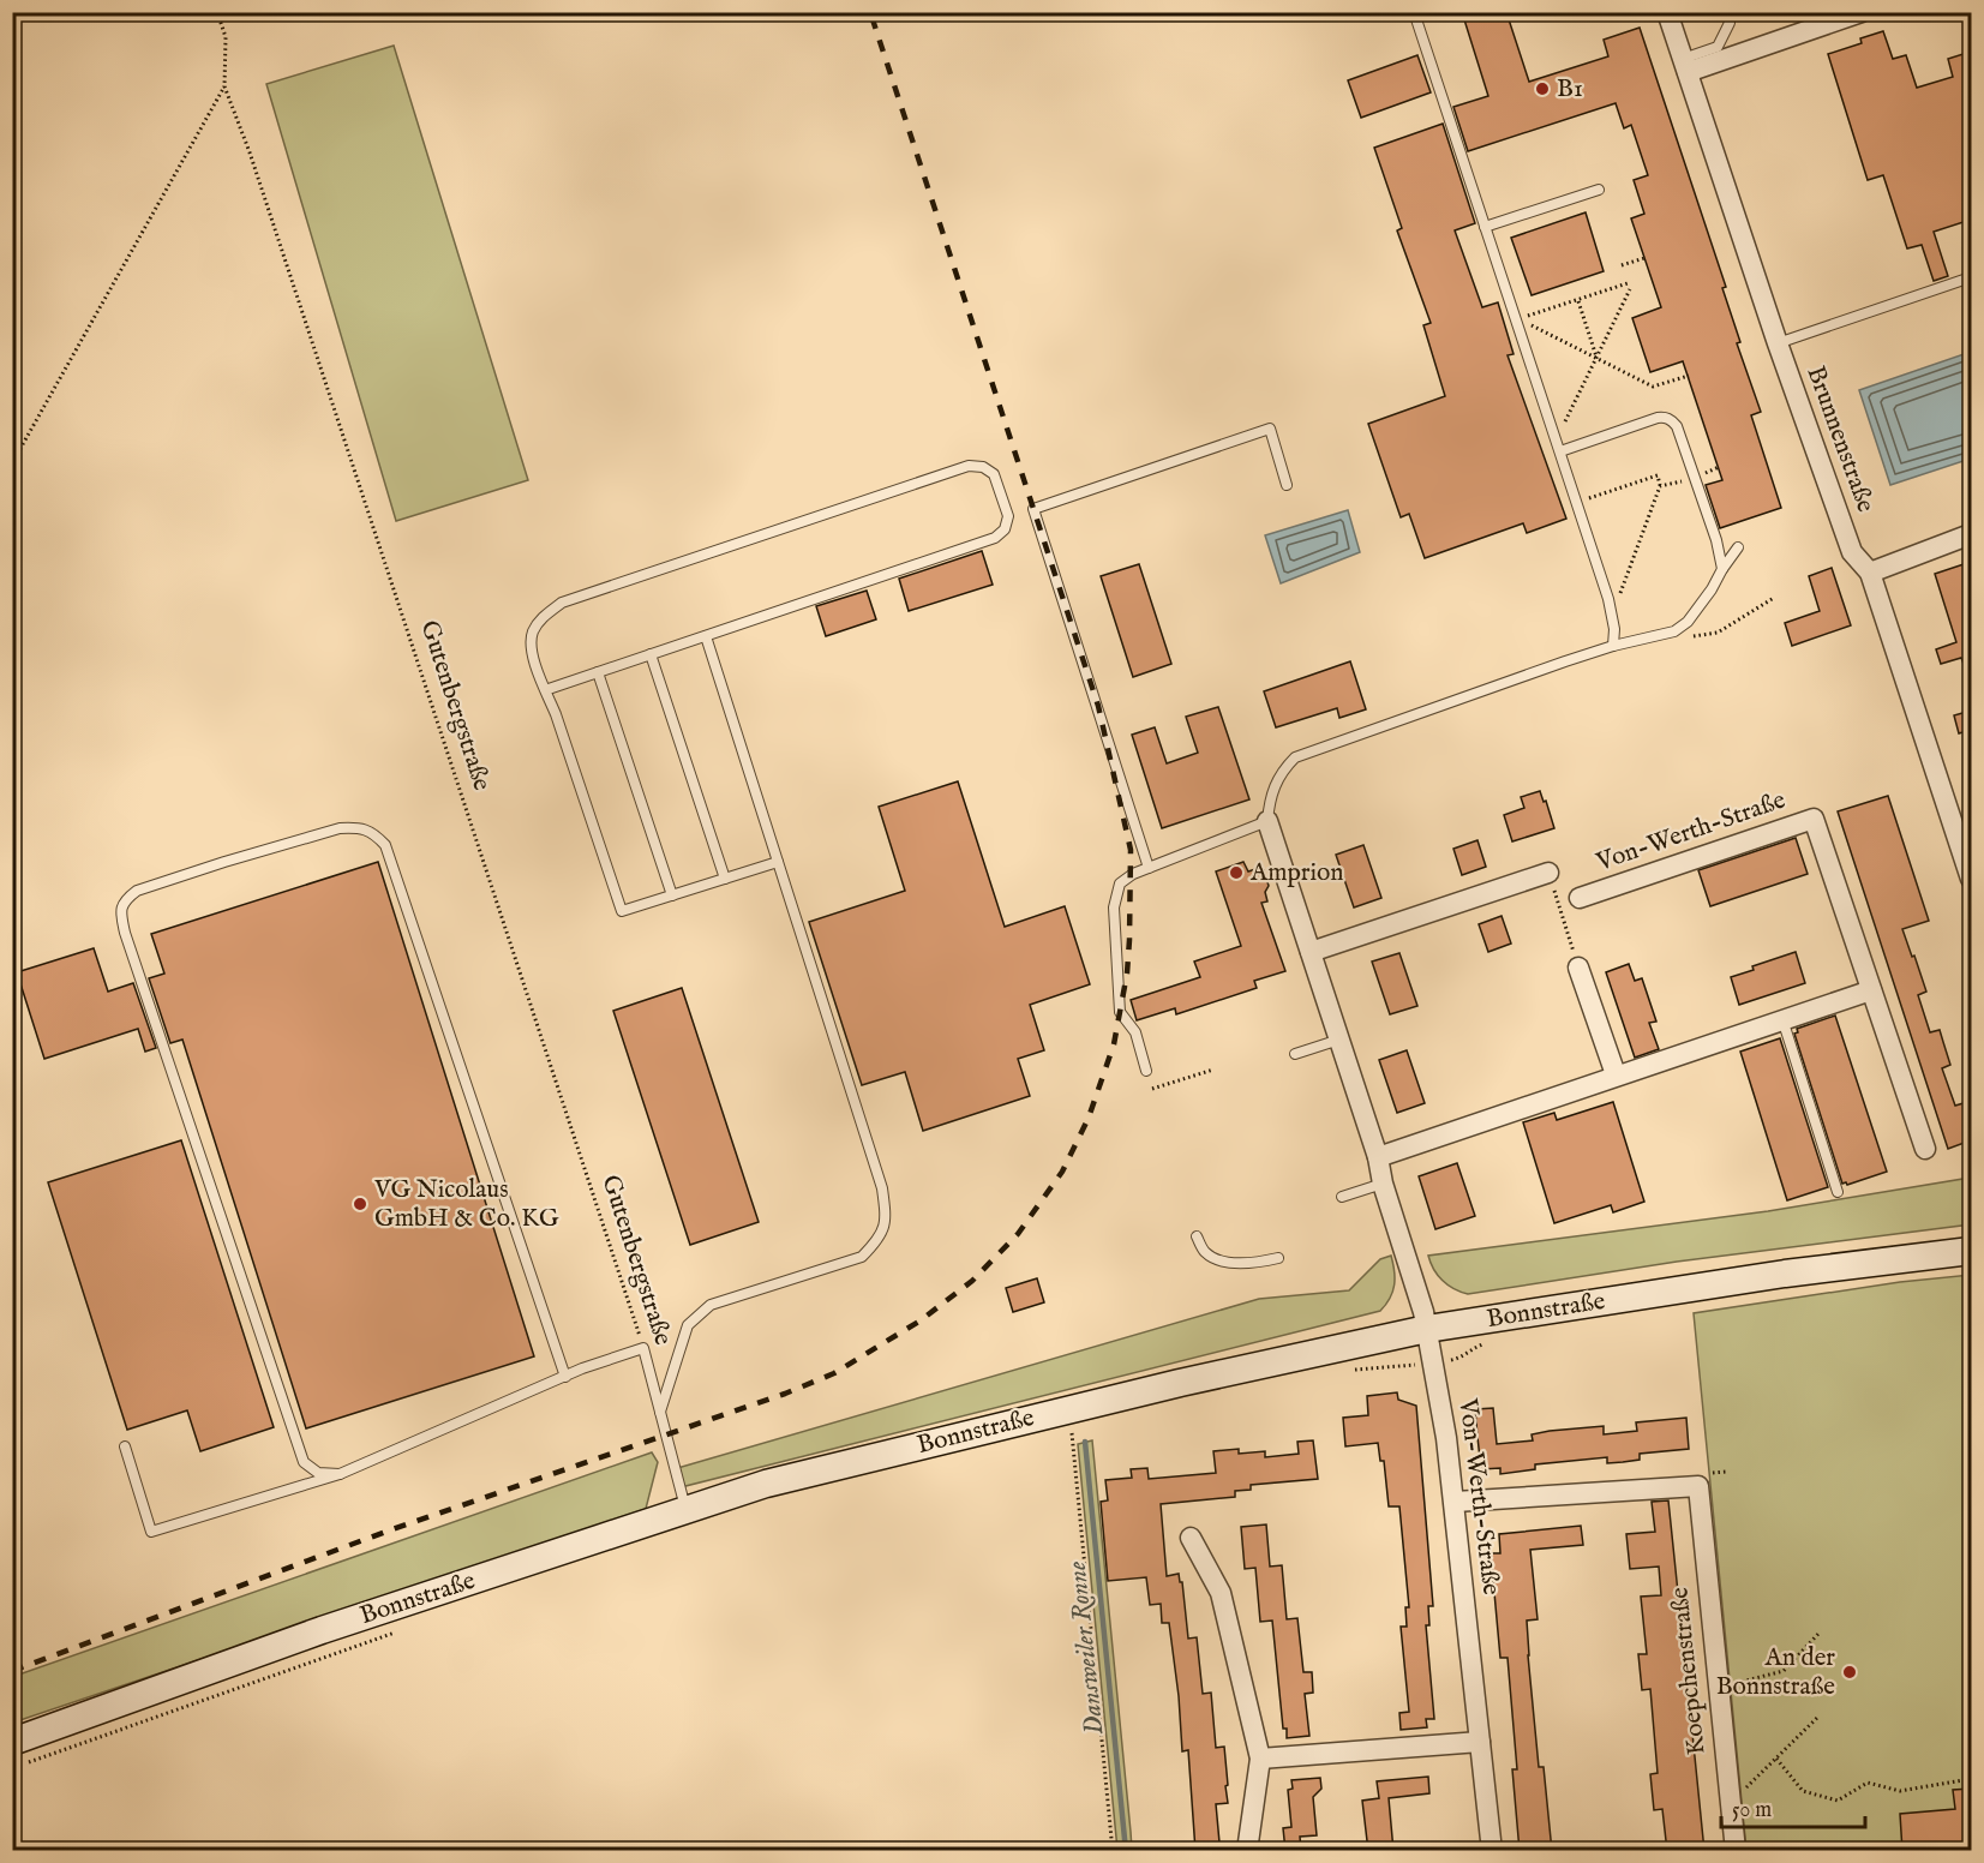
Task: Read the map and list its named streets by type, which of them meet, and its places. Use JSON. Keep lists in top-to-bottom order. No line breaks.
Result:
{"streets":{"main road":["Bonnstraße"],"street":["Brunnenstraße","Von-Werth-Straße","Koepchenstraße"],"lane":["Gutenbergstraße"]},"crossings":[["Gutenbergstraße","Bonnstraße"],["Von-Werth-Straße","Bonnstraße"],["Von-Werth-Straße","Koepchenstraße"]],"water":["Dansweiler Ronne"],"places":["B1","Amprion","VG Nicolaus GmbH & Co. KG","An der Bonnstraße"],"scale_bar":"50 m"}
